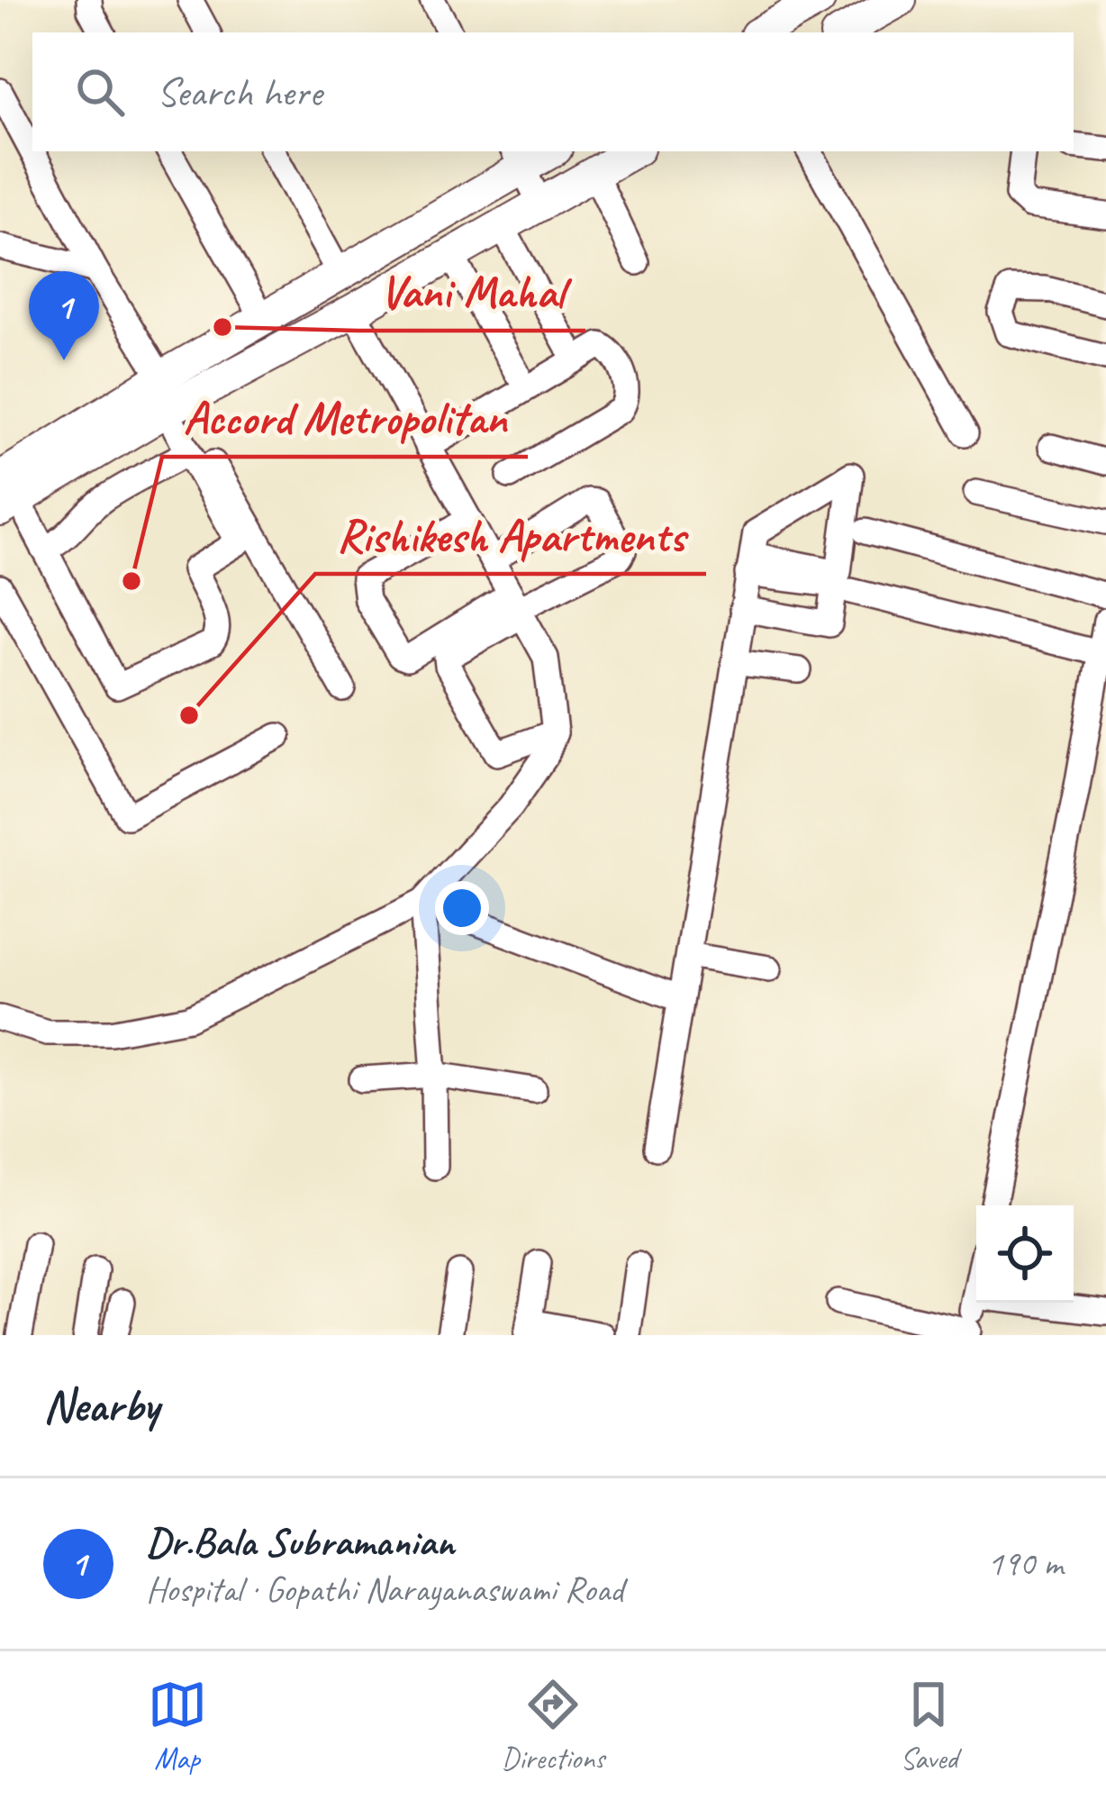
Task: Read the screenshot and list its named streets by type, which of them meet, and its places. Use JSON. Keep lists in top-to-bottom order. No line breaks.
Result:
{"places":["Vani Mahal","Accord Metropolitan","Rishikesh Apartments"],"page":{"search":"Search here","pins":"1","heading":"Nearby","list":[{"mark":"1","name":"Dr.Bala Subramanian","note":"Hospital · Gopathi Narayanaswami Road","value":"190 m"}],"nav":["Map","Directions","Saved"]}}
